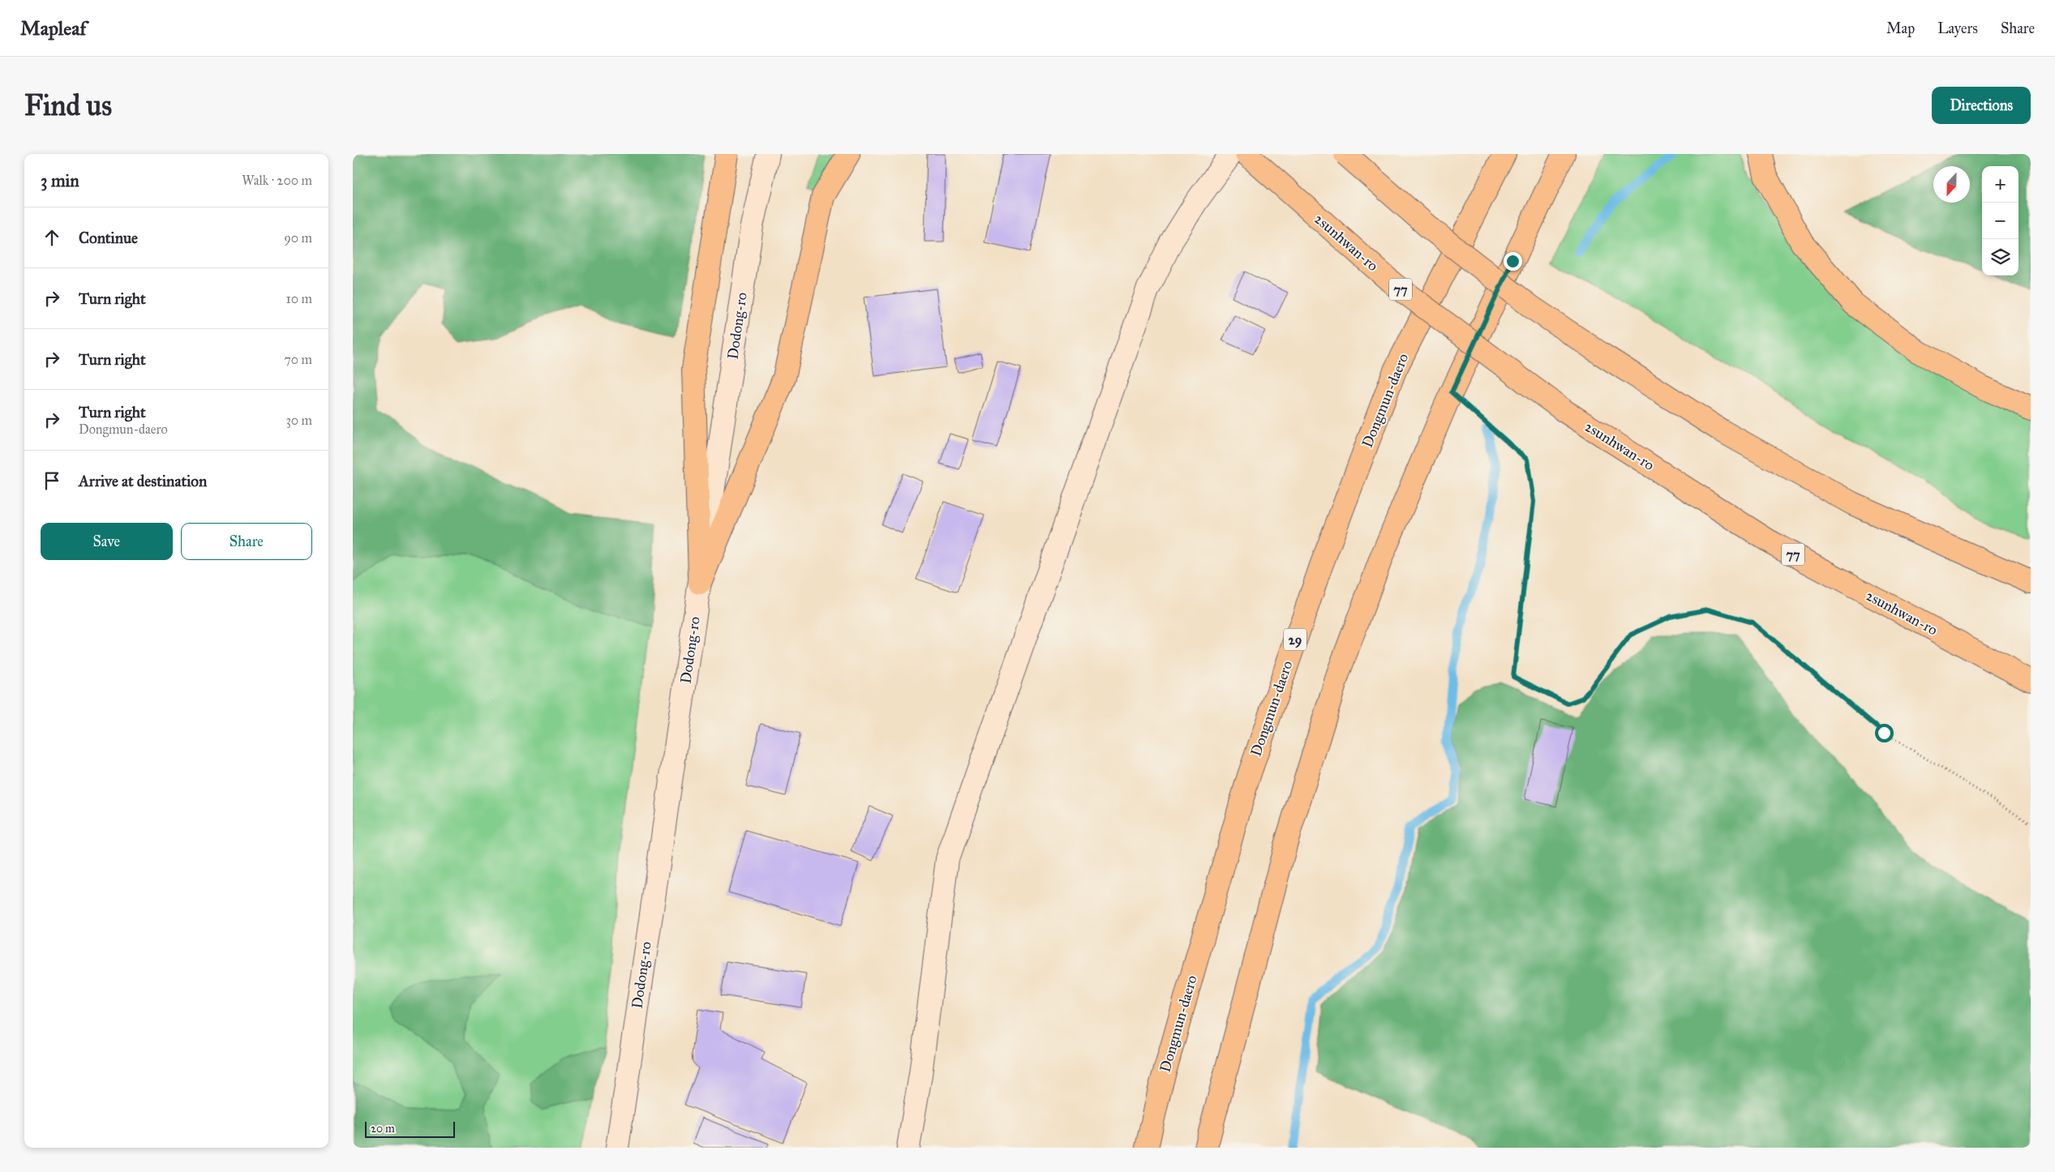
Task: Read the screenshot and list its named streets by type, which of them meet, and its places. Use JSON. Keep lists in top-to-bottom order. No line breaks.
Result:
{"streets":{"main road":["2sunhwan-ro","77","Dodong-ro","Dongmun-daero","29"]},"scale_bar":"20 m","north":"bottom","page":{"header":"Mapleaf","nav":["Map","Layers","Share"],"buttons":["Directions",["Save","Share"]],"title":"Find us","heading":["3 min","Walk · 200 m"],"map_buttons":["+","−"],"list":[["Continue","90 m"],["Turn right","10 m"],["Turn right","70 m"],["Turn right","Dongmun-daero","30 m"],"Arrive at destination"],"scale":"20 m"}}
